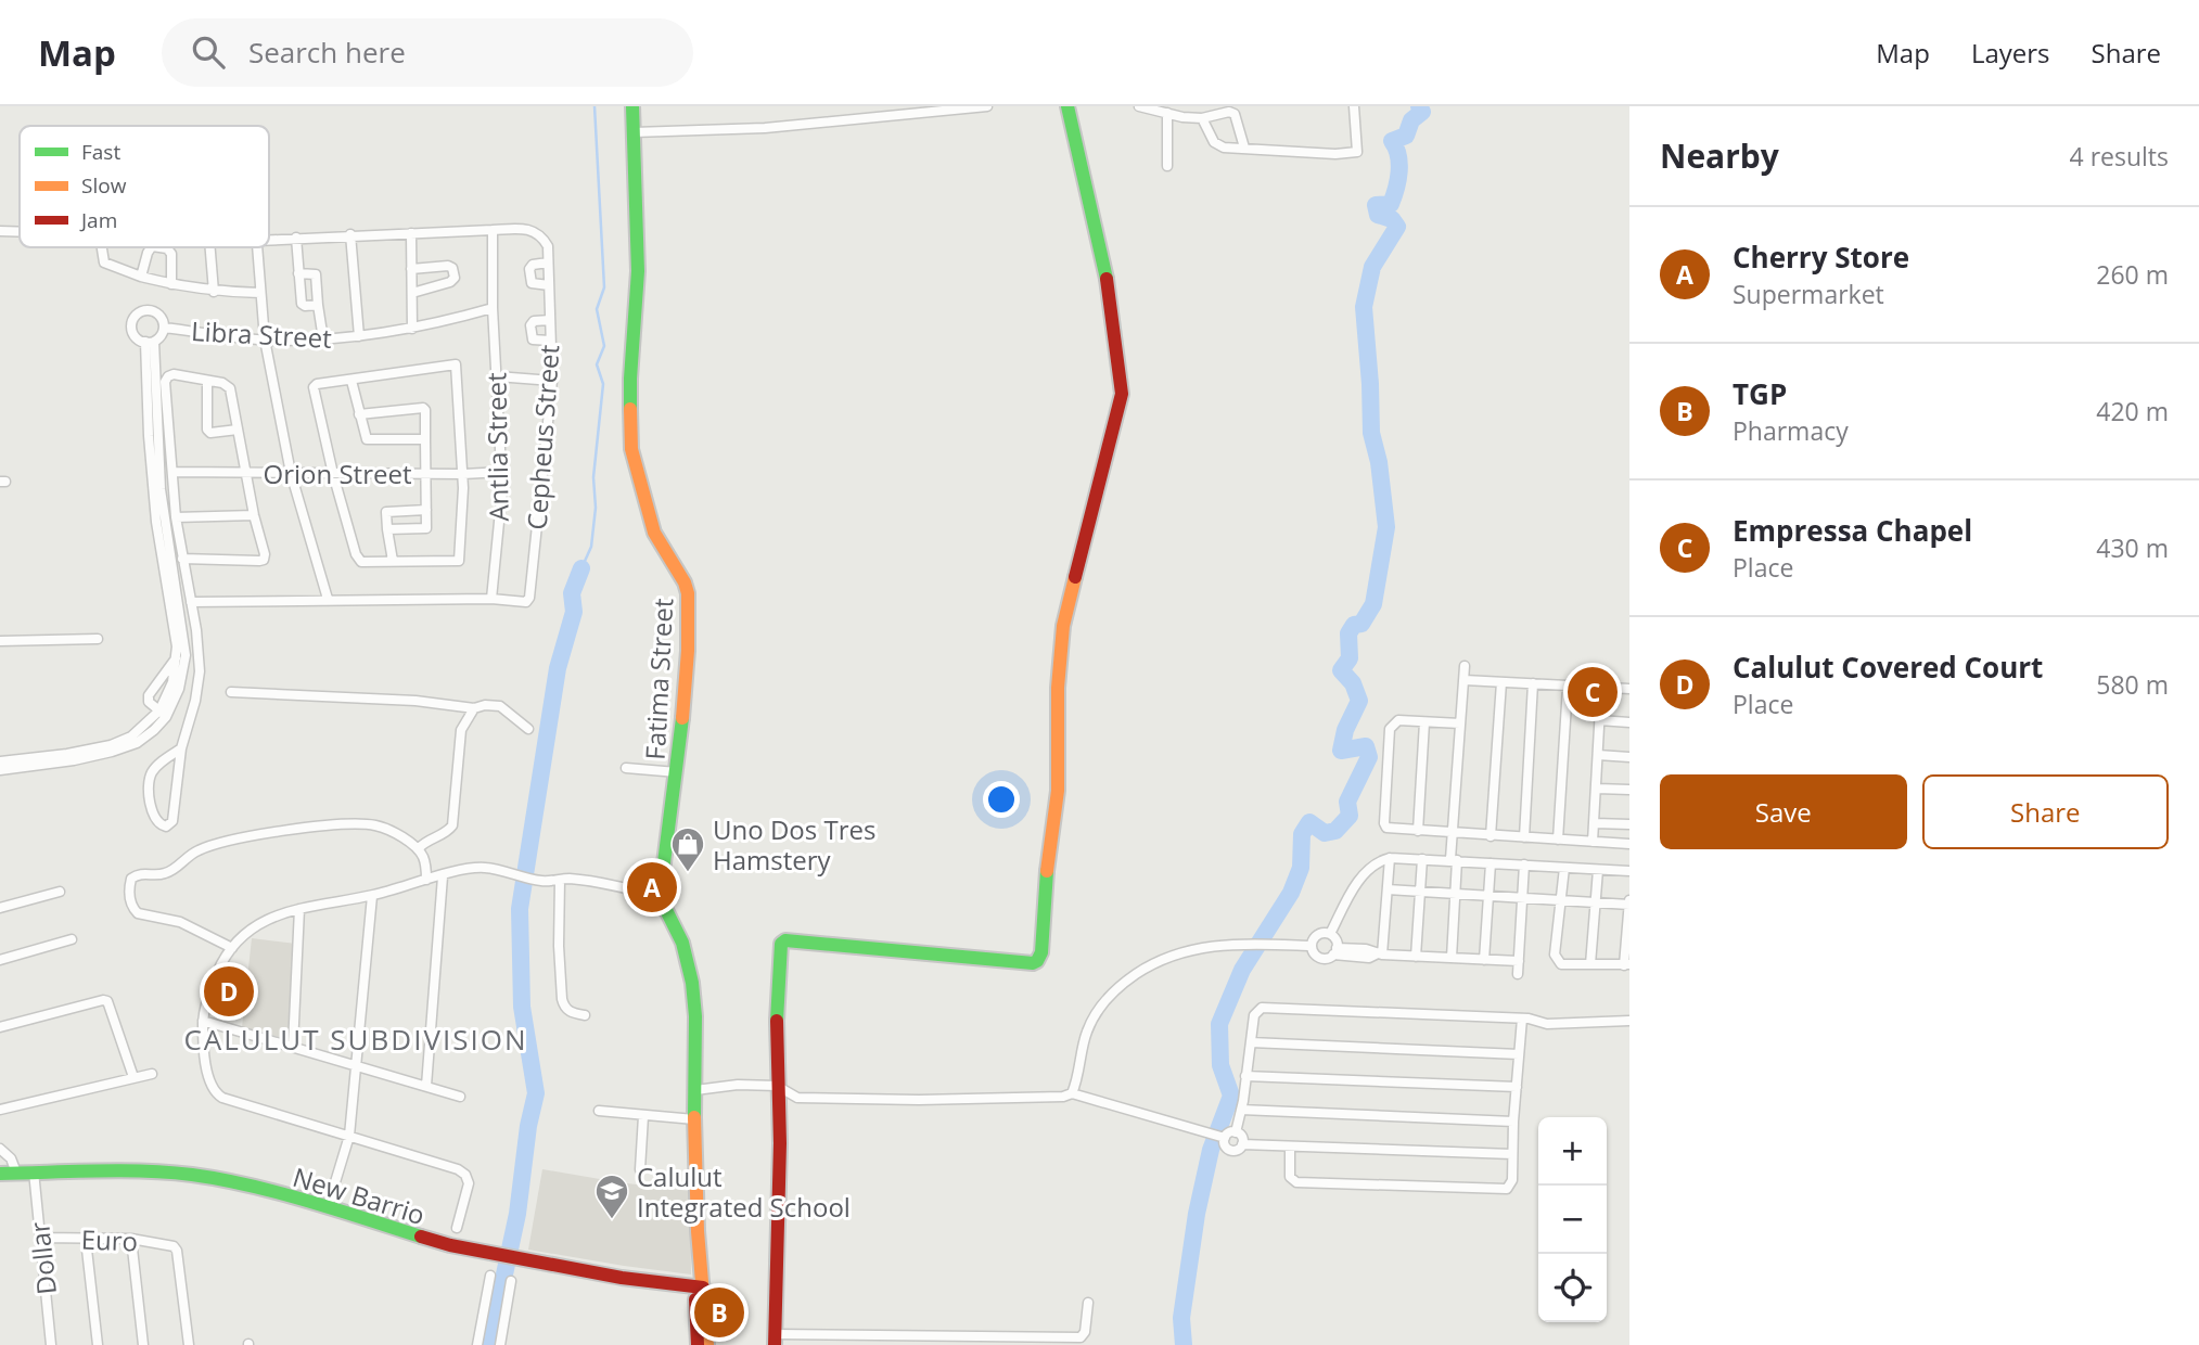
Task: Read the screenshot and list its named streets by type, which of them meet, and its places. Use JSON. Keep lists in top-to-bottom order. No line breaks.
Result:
{"streets":{"street":["Libra Street","Cepheus Street","Antlia Street","Orion Street","Fatima Street","New Barrio","Euro","Dollar"]},"crossings":[["Libra Street","Antlia Street"],["Cepheus Street","Antlia Street"],["Antlia Street","Orion Street"],["New Barrio","Dollar"],["Euro","Dollar"]],"districts":["CALULUT SUBDIVISION"],"places":{"shop":["Uno Dos Tres Hamstery"],"school or university":["Calulut Integrated School"]},"legend":["Fast","Slow","Jam"],"page":{"header":"Map","search":"Search here","nav":["Map","Layers","Share"],"heading":["Nearby","4 results"],"list":[{"mark":"A","name":"Cherry Store","note":"Supermarket","value":"260 m"},{"mark":"B","name":"TGP","note":"Pharmacy","value":"420 m"},{"mark":"C","name":"Empressa Chapel","note":"Place","value":"430 m"},{"mark":"D","name":"Calulut Covered Court","note":"Place","value":"580 m"}],"pins":["C","A","D","B"],"buttons":["Save","Share"],"map_buttons":["+","−"]}}
